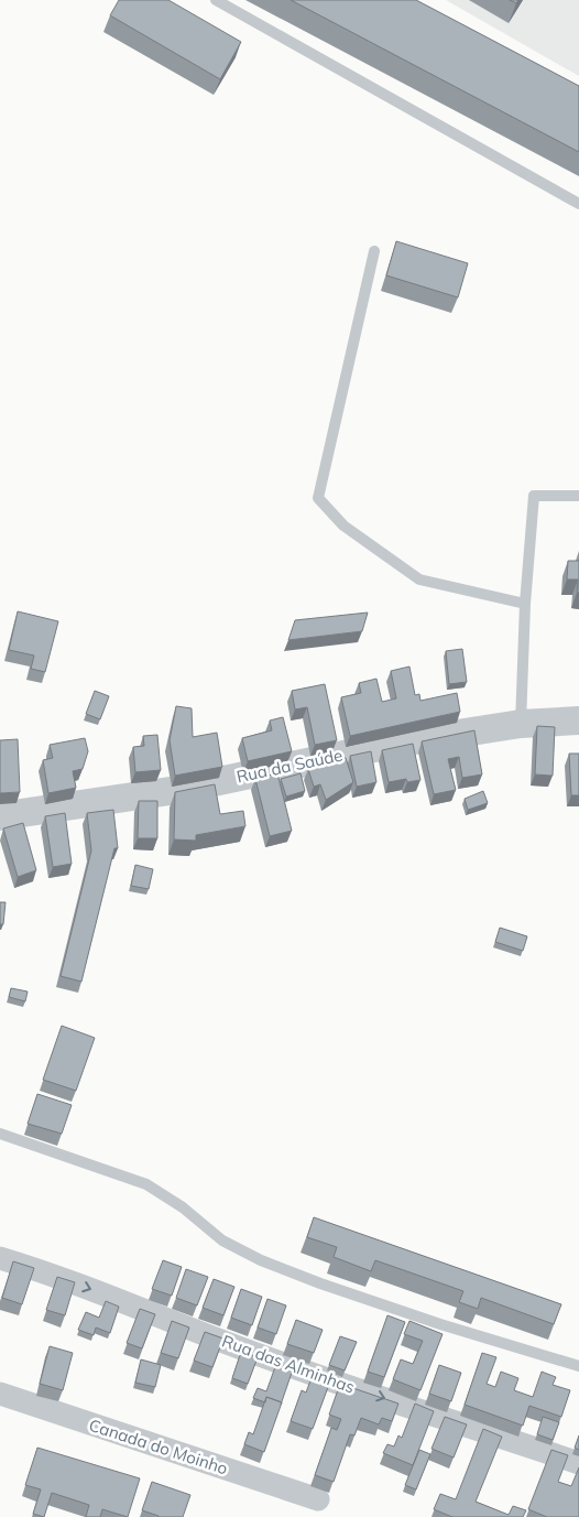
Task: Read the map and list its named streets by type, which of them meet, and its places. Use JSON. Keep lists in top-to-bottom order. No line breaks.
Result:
{"streets":{"street":["Rua da Saúde","Rua das Alminhas","Canada do Moinho"]},"one_way":["Rua das Alminhas"]}
